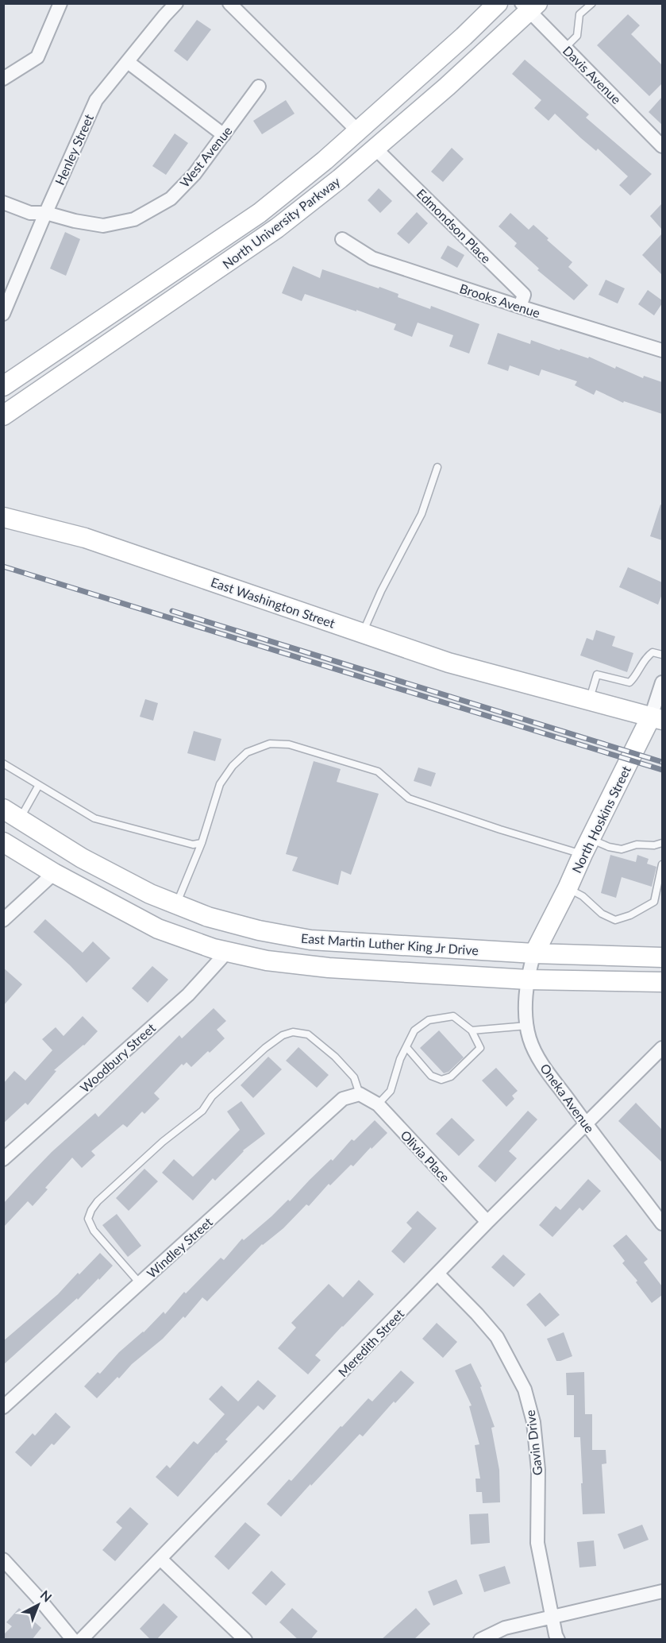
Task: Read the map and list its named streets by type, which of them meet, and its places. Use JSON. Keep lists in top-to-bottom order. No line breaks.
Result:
{"streets":{"main road":["North University Parkway","East Washington Street","North Hoskins Street","East Martin Luther King Jr Drive"],"street":["Davis Avenue","Henley Street","West Avenue","Edmondson Place","Brooks Avenue","Woodbury Street","Oneka Avenue","Olivia Place","Windley Street","Meredith Street","Gavin Drive"]},"crossings":[["Davis Avenue","North University Parkway"],["Henley Street","West Avenue"],["North University Parkway","Edmondson Place"],["Edmondson Place","Brooks Avenue"],["East Washington Street","North Hoskins Street"],["North Hoskins Street","East Martin Luther King Jr Drive"],["North Hoskins Street","Oneka Avenue"],["East Martin Luther King Jr Drive","Woodbury Street"],["East Martin Luther King Jr Drive","Oneka Avenue"],["Oneka Avenue","Meredith Street"],["Olivia Place","Windley Street"],["Olivia Place","Meredith Street"],["Meredith Street","Gavin Drive"]],"north":"top right"}
